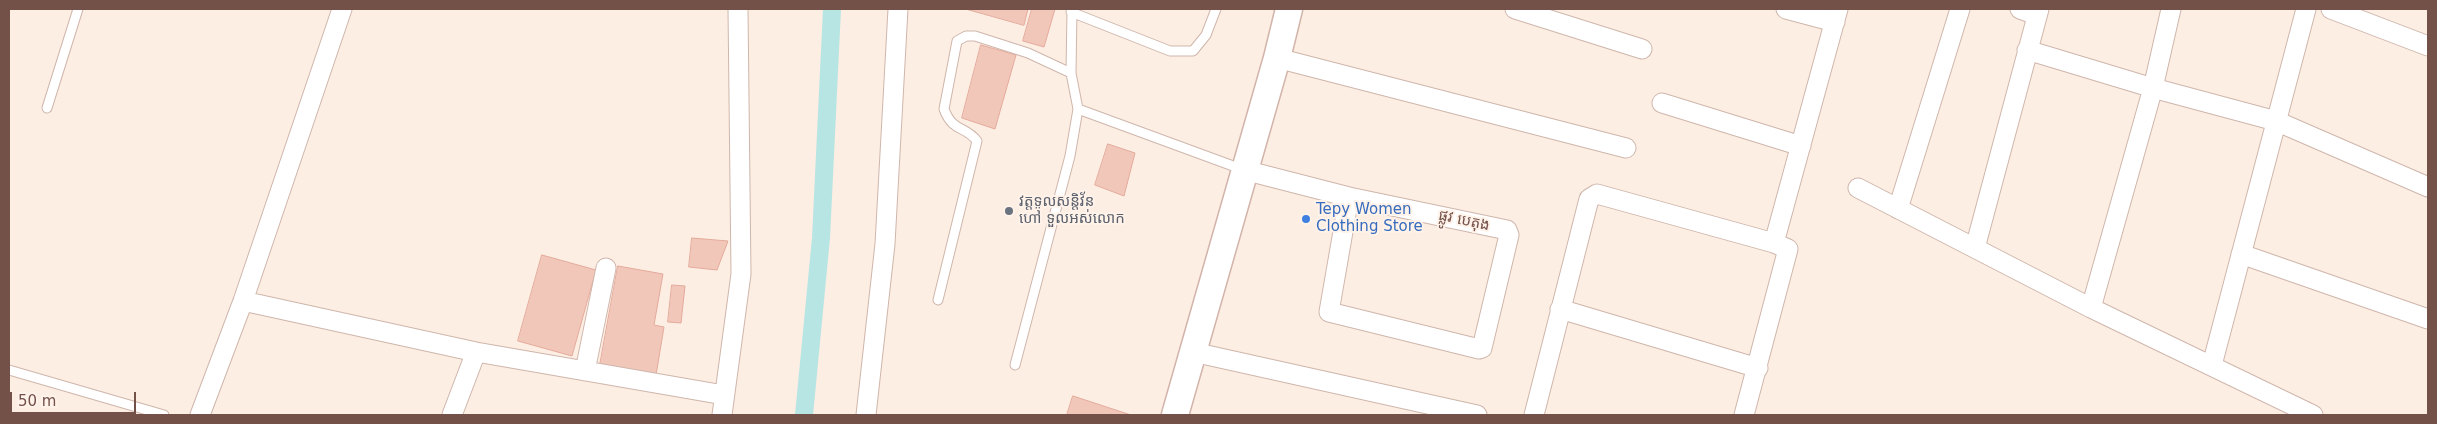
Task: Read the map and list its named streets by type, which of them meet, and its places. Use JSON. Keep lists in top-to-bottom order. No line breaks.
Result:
{"streets":{"street":["ផ្លូវ បេតុង"]},"places":["វត្តទូលសន្តិវ័ន ហៅ ទួលអស់លោក","Tepy Women Clothing Store"],"scale_bar":"50 m"}
